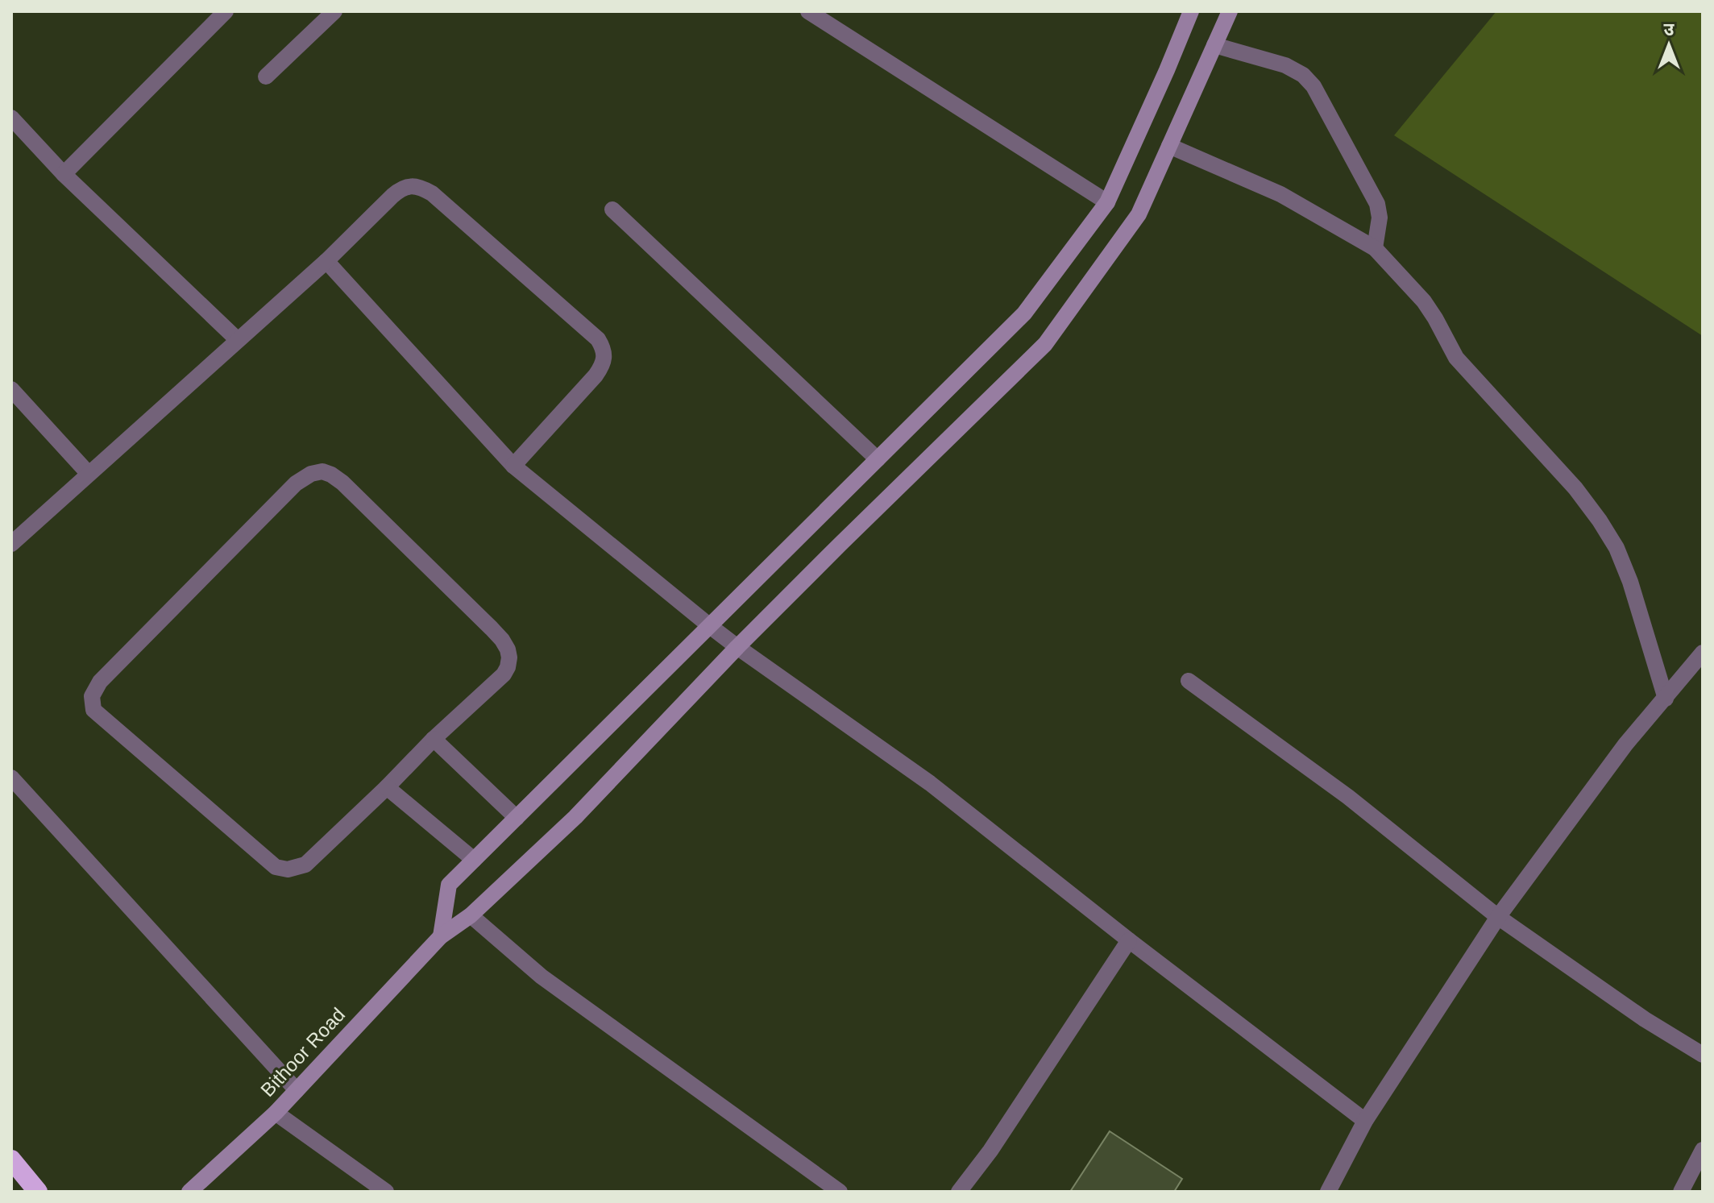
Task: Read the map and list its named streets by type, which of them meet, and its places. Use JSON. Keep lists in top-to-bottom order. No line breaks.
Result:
{"streets":{"street":["Bithoor Road"]},"north":"top"}
